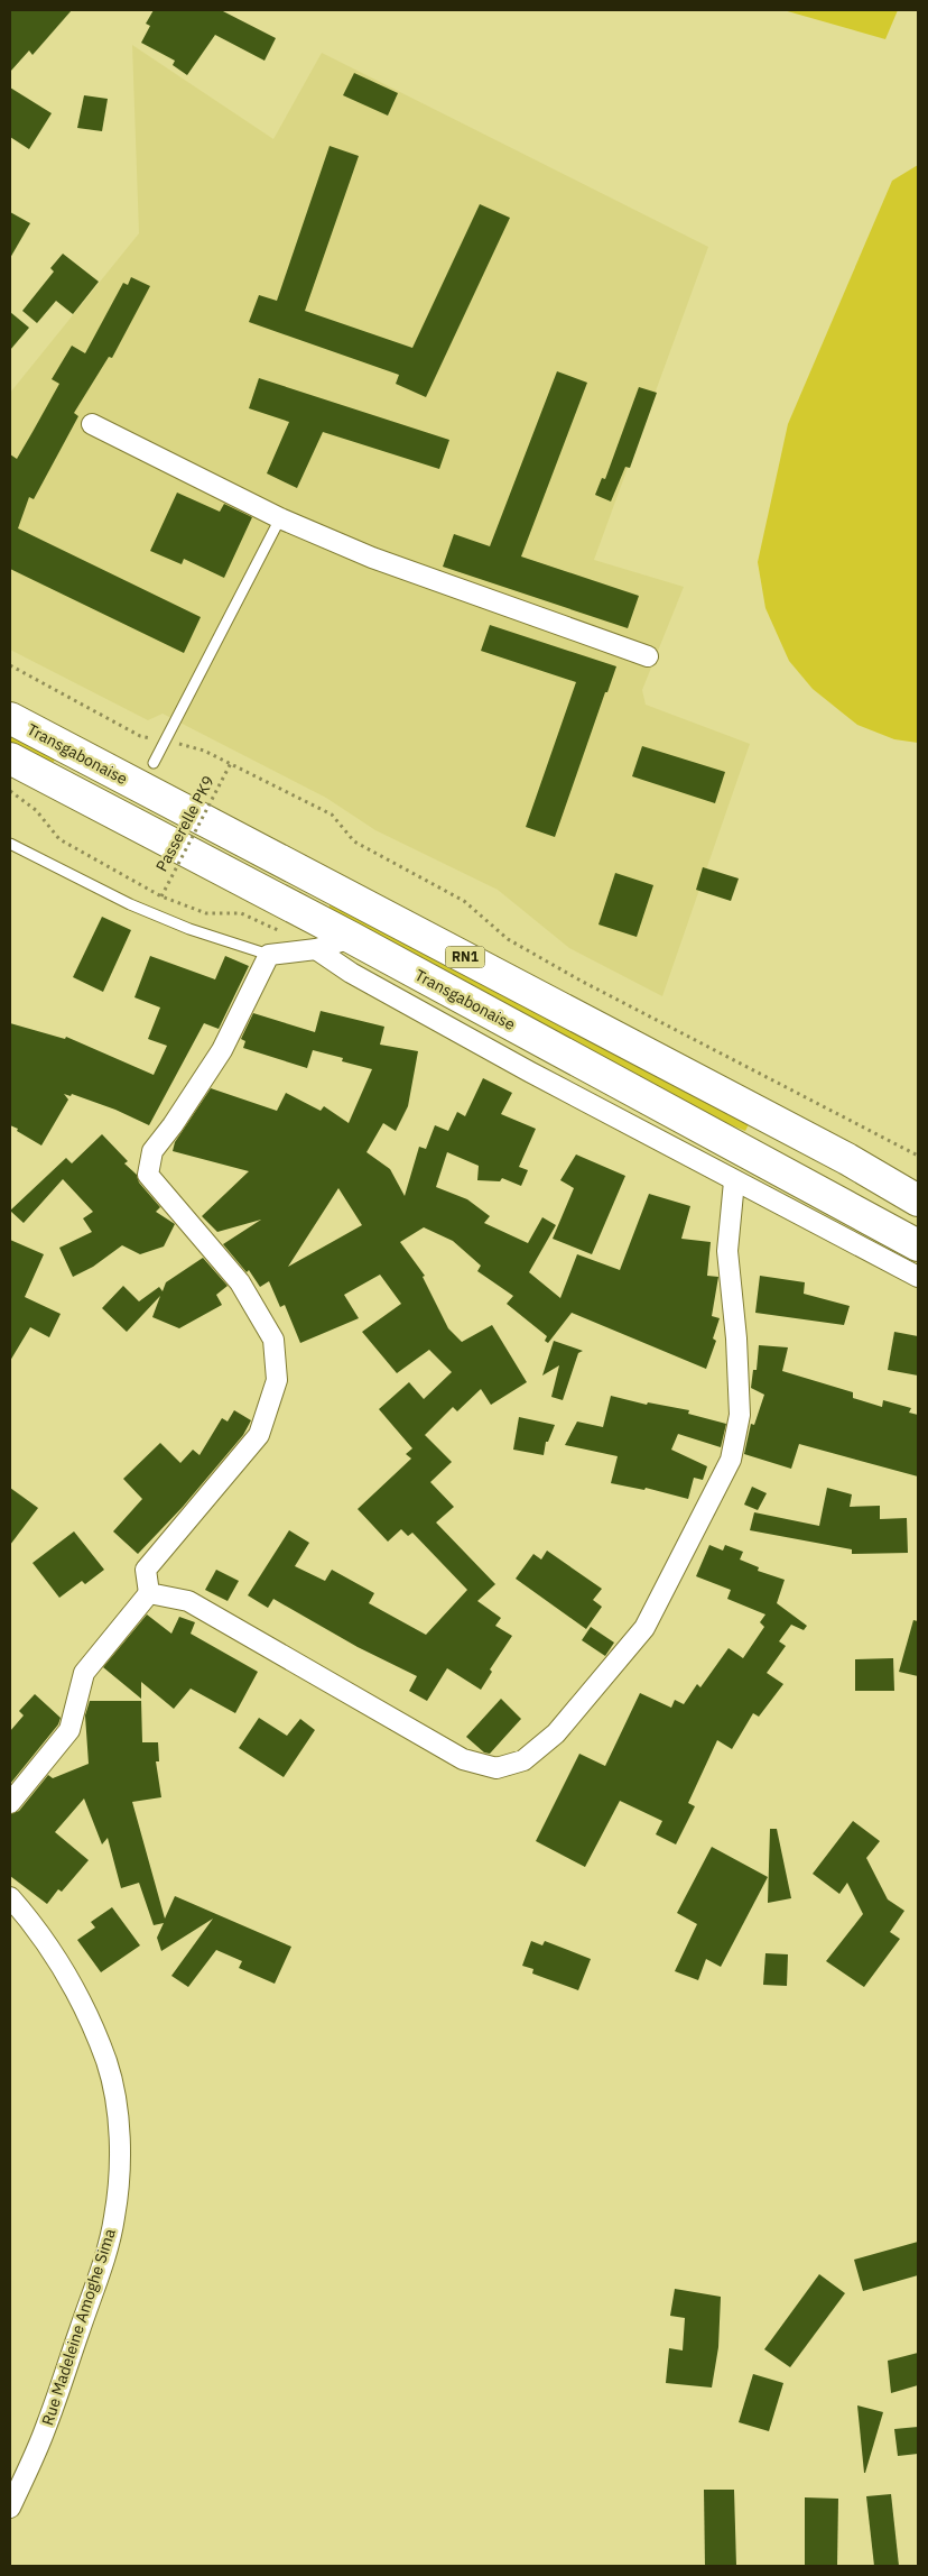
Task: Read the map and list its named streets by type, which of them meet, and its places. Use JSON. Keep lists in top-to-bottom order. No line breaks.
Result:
{"streets":{"highway":["Transgabonaise","RN1"],"street":["Rue Madeleine Amoghe Sima"],"path":["Passerelle PK9"]}}
